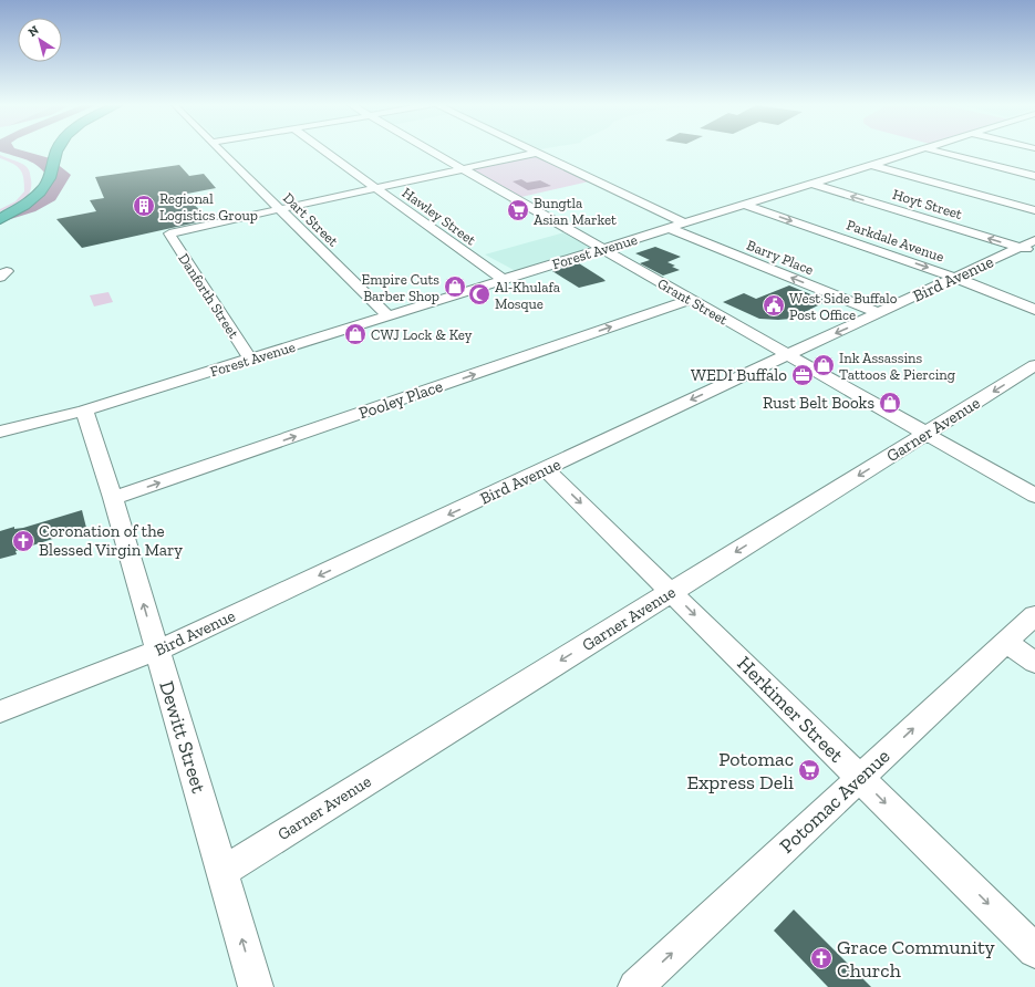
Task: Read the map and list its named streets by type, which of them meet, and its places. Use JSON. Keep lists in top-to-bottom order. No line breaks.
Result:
{"streets":{"street":["Hoyt Street","Hawley Street","Dart Street","Parkdale Avenue","Forest Avenue","Barry Place","Bird Avenue","Danforth Street","Grant Street","Pooley Place","Garner Avenue","Herkimer Street","Dewitt Street","Potomac Avenue"]},"crossings":[["Hoyt Street","Forest Avenue"],["Hoyt Street","Bird Avenue"],["Hawley Street","Forest Avenue"],["Dart Street","Forest Avenue"],["Dart Street","Danforth Street"],["Parkdale Avenue","Forest Avenue"],["Parkdale Avenue","Bird Avenue"],["Forest Avenue","Barry Place"],["Forest Avenue","Danforth Street"],["Forest Avenue","Grant Street"],["Forest Avenue","Dewitt Street"],["Barry Place","Bird Avenue"],["Bird Avenue","Grant Street"],["Bird Avenue","Herkimer Street"],["Bird Avenue","Dewitt Street"],["Grant Street","Pooley Place"],["Grant Street","Garner Avenue"],["Pooley Place","Dewitt Street"],["Garner Avenue","Herkimer Street"],["Garner Avenue","Dewitt Street"],["Herkimer Street","Potomac Avenue"]],"one_way":["Bird Avenue","Pooley Place","Garner Avenue","Herkimer Street","Dewitt Street","Potomac Avenue"],"places":{"building":["Regional Logistics Group"],"supermarket":["Bungtla Asian Market","Potomac Express Deli"],"shop":["Empire Cuts Barber Shop","CWJ Lock & Key","Ink Assassins Tattoos & Piercing","Rust Belt Books"],"mosque":["Al-Khulafa Mosque"],"public building":["West Side Buffalo Post Office"],"office":["WEDI Buffalo"],"church":["Coronation of the Blessed Virgin Mary","Grace Community Church"]},"north":"top left"}
